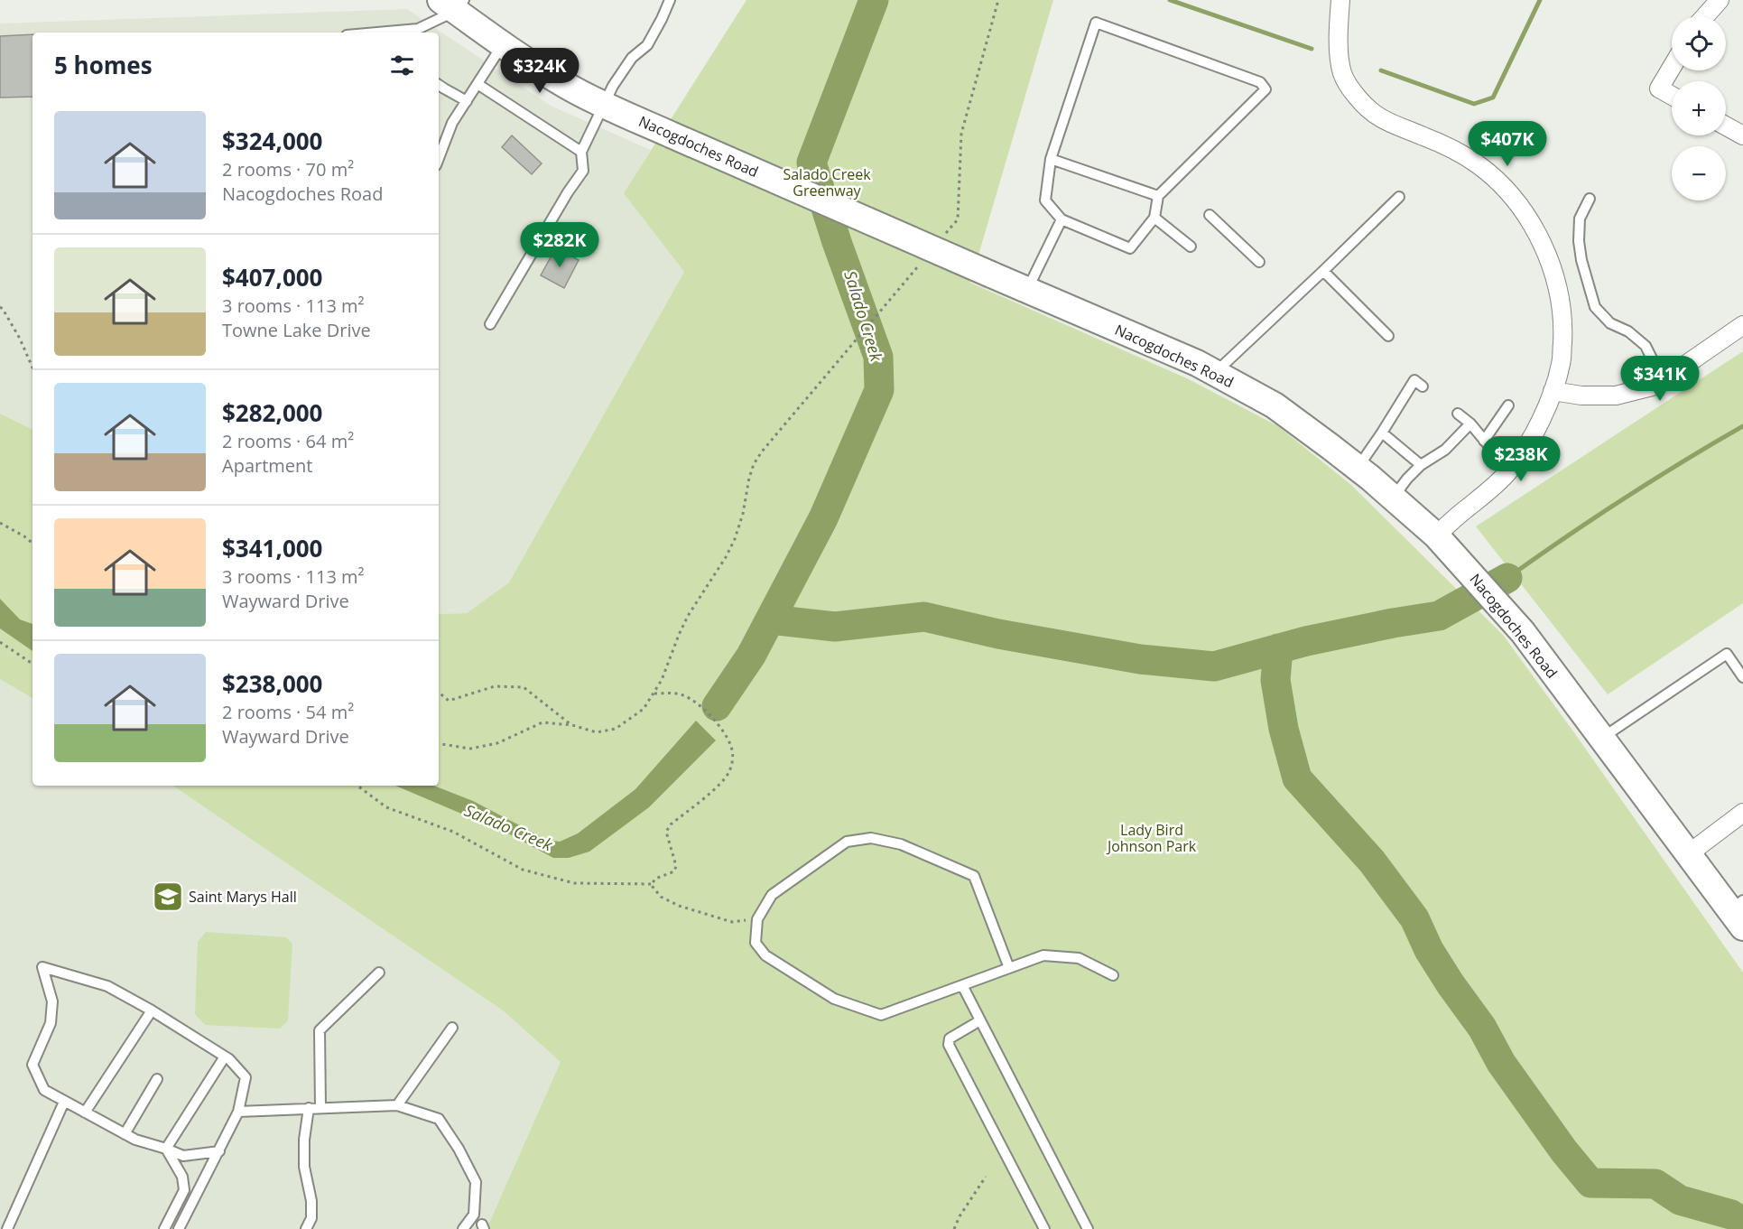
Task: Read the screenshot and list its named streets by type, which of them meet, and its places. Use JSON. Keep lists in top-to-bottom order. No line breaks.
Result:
{"streets":{"main road":["Nacogdoches Road"]},"water":["Salado Creek"],"parks":["Salado Creek Greenway","Lady Bird Johnson Park"],"places":{"school or university":["Saint Marys Hall"]},"page":{"map_buttons":["+","−"],"heading":"5 homes","price":["$324K","$407K","$282K","$341K","$238K"],"list":[{"name":"$324,000","note":"2 rooms · 70 m² · Nacogdoches Road"},{"name":"$407,000","note":"3 rooms · 113 m² · Towne Lake Drive"},{"name":"$282,000","note":"2 rooms · 64 m² · Apartment"},{"name":"$341,000","note":"3 rooms · 113 m² · Wayward Drive"},{"name":"$238,000","note":"2 rooms · 54 m² · Wayward Drive"}]}}
